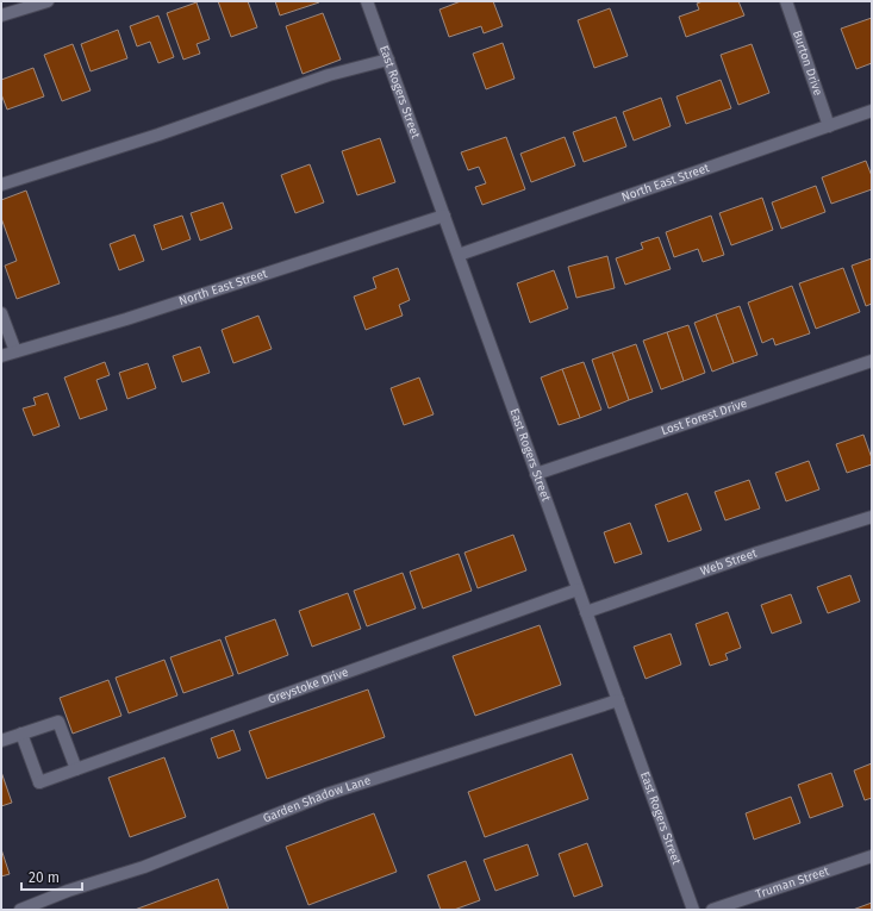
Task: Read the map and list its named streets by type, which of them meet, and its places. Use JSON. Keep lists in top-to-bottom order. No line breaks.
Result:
{"streets":{"street":["Burton Drive","East Rogers Street","North East Street","Lost Forest Drive","Web Street","Greystoke Drive","Garden Shadow Lane","Truman Street"]},"crossings":[["Burton Drive","North East Street"],["East Rogers Street","North East Street"],["East Rogers Street","Lost Forest Drive"],["East Rogers Street","Web Street"],["East Rogers Street","Greystoke Drive"],["East Rogers Street","Garden Shadow Lane"]],"scale_bar":"20 m"}
